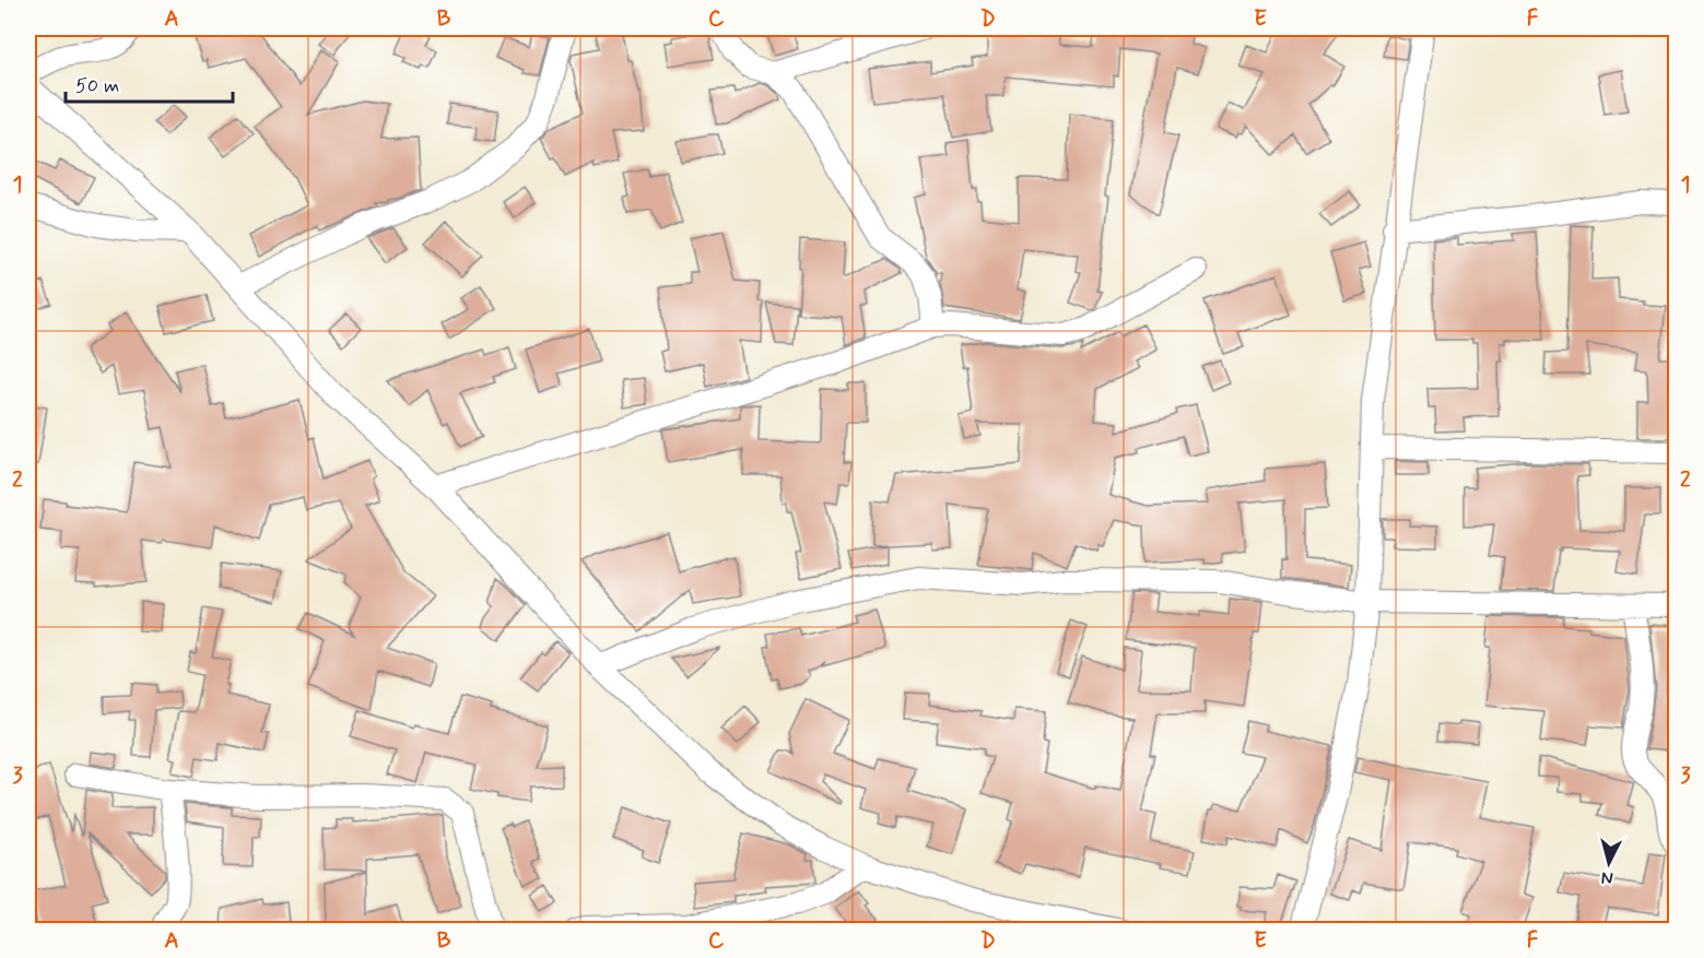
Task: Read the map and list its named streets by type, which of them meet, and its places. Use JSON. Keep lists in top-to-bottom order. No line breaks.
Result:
{"scale_bar":"50 m","north":"bottom","grid":{"columns":["A","B","C","D","E","F"],"rows":["1","2","3"]}}
